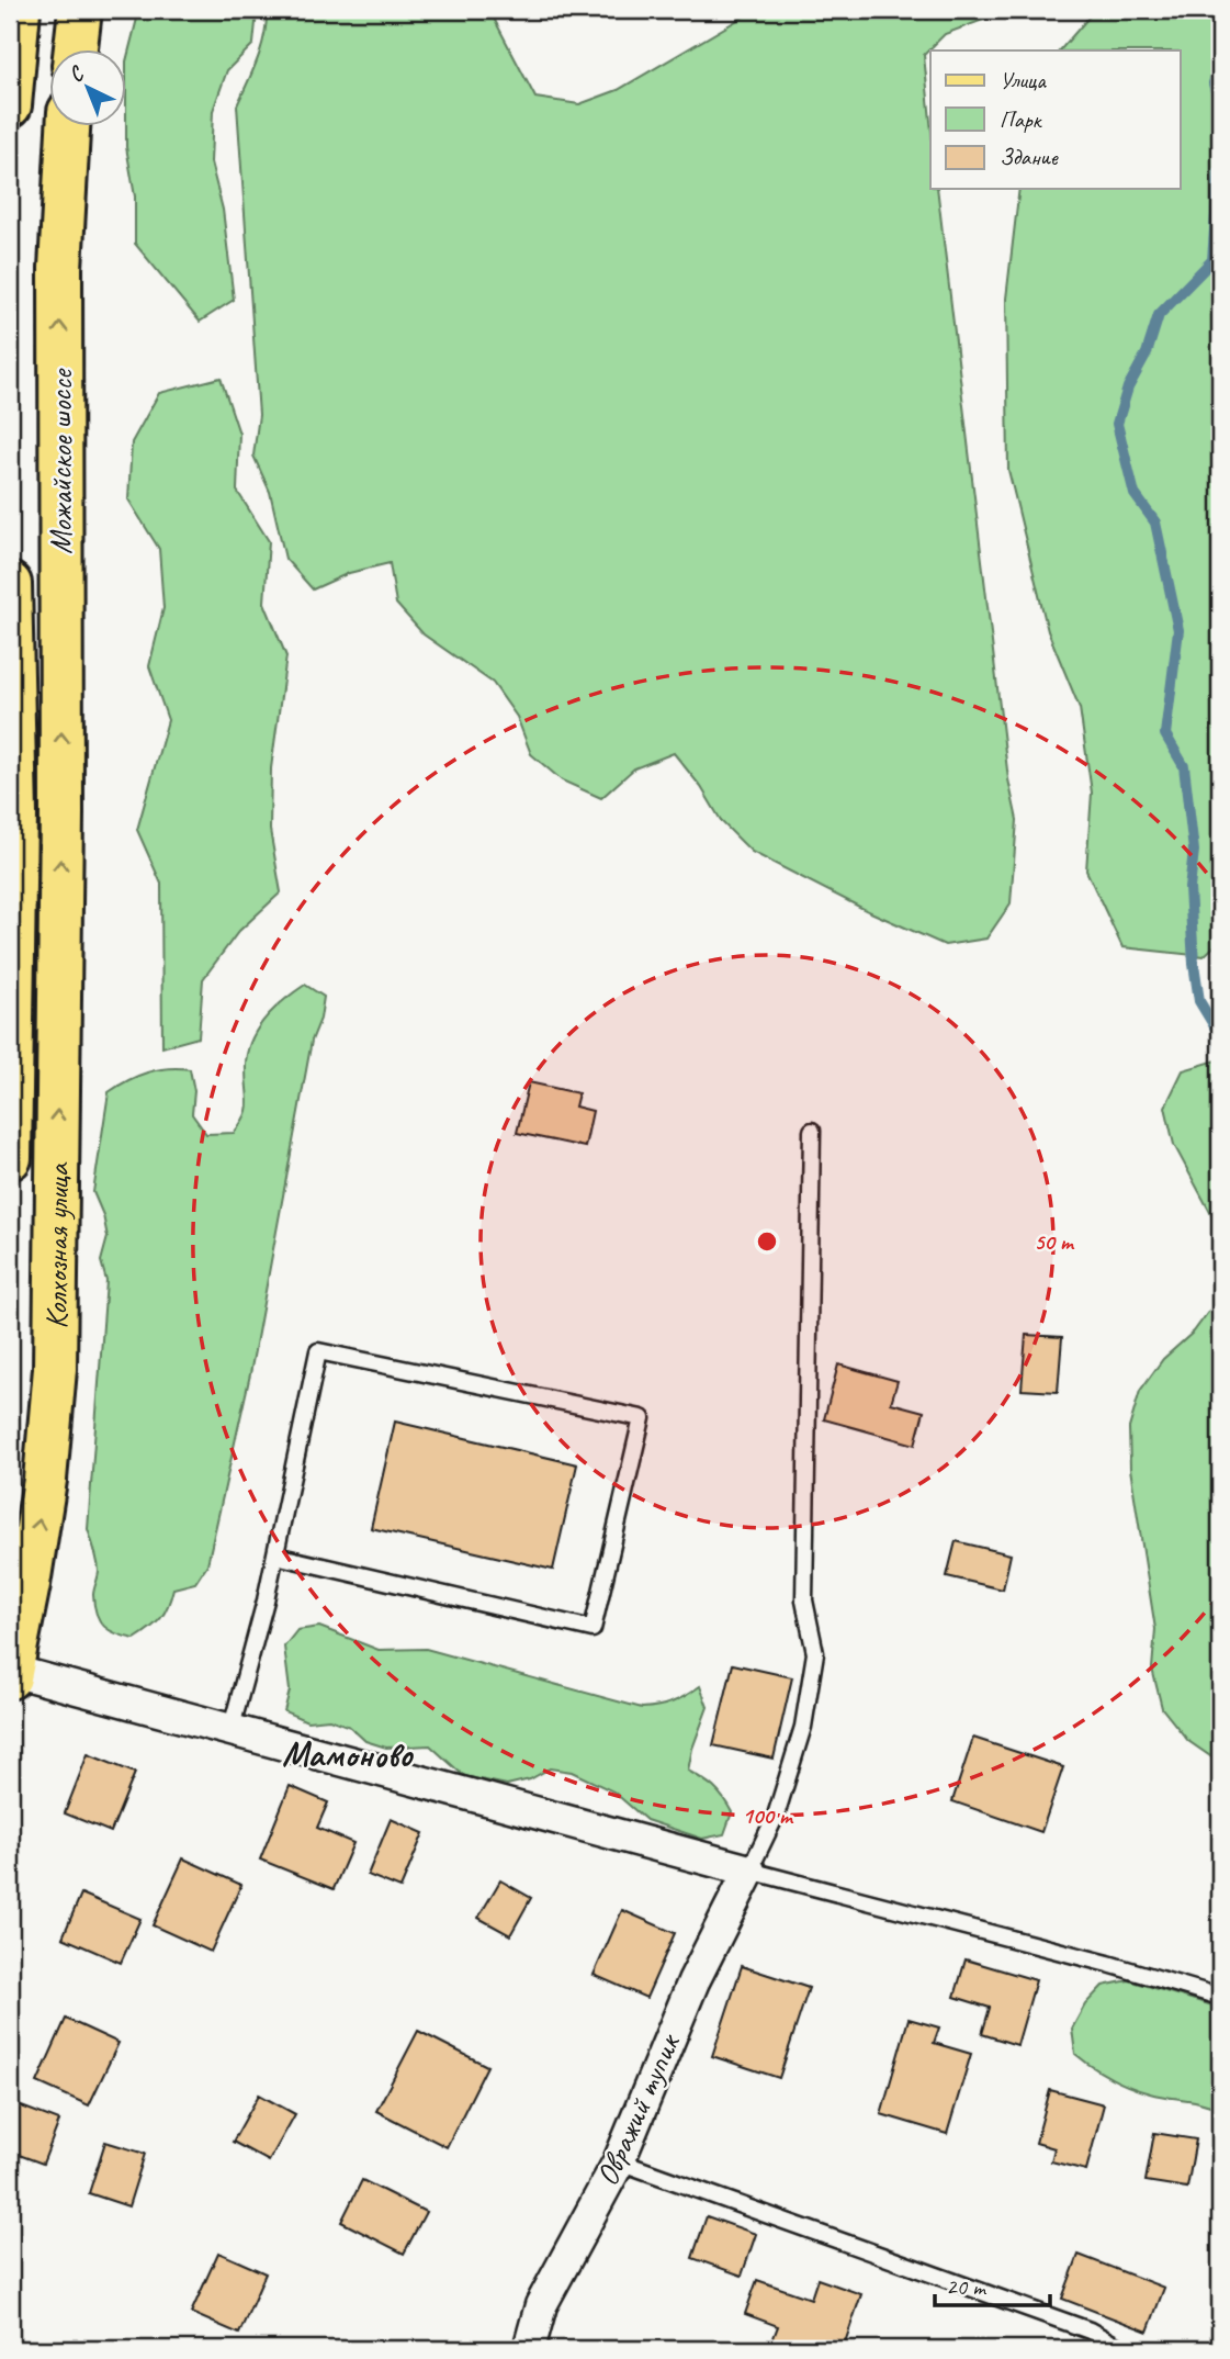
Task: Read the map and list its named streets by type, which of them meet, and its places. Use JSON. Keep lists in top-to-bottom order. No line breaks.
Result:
{"streets":{"main road":["Можайское шоссе","Колхозная улица"],"street":["Овражий тупик"]},"crossings":[["Можайское шоссе","Колхозная улица"]],"districts":["Мамоново"],"legend":["Улица","Парк","Здание"],"scale_bar":"20 m","north":"top left","rings":["50 m","100 m"]}
